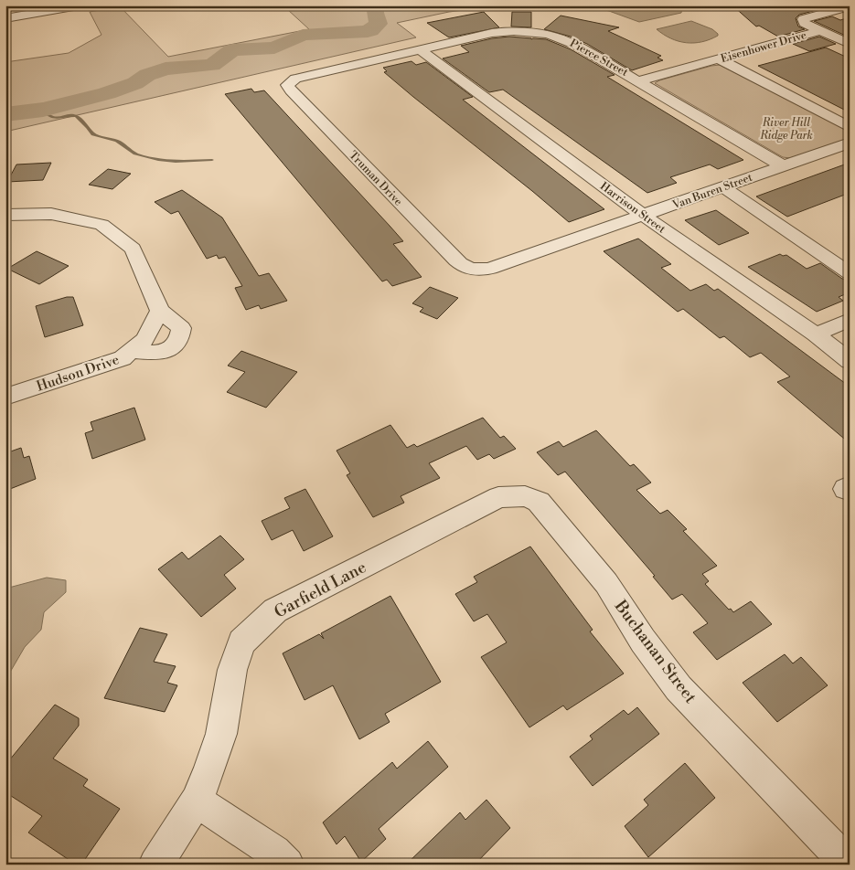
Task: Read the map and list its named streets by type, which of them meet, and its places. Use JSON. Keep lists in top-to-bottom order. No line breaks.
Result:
{"streets":{"street":["Eisenhower Drive","Pierce Street","Truman Drive","Van Buren Street","Harrison Street","Hudson Drive","Garfield Lane","Buchanan Street"]},"crossings":[["Eisenhower Drive","Pierce Street"],["Pierce Street","Truman Drive"],["Pierce Street","Van Buren Street"],["Pierce Street","Harrison Street"],["Truman Drive","Van Buren Street"],["Van Buren Street","Harrison Street"],["Garfield Lane","Buchanan Street"]],"parks":["River Hill Ridge Park"]}
